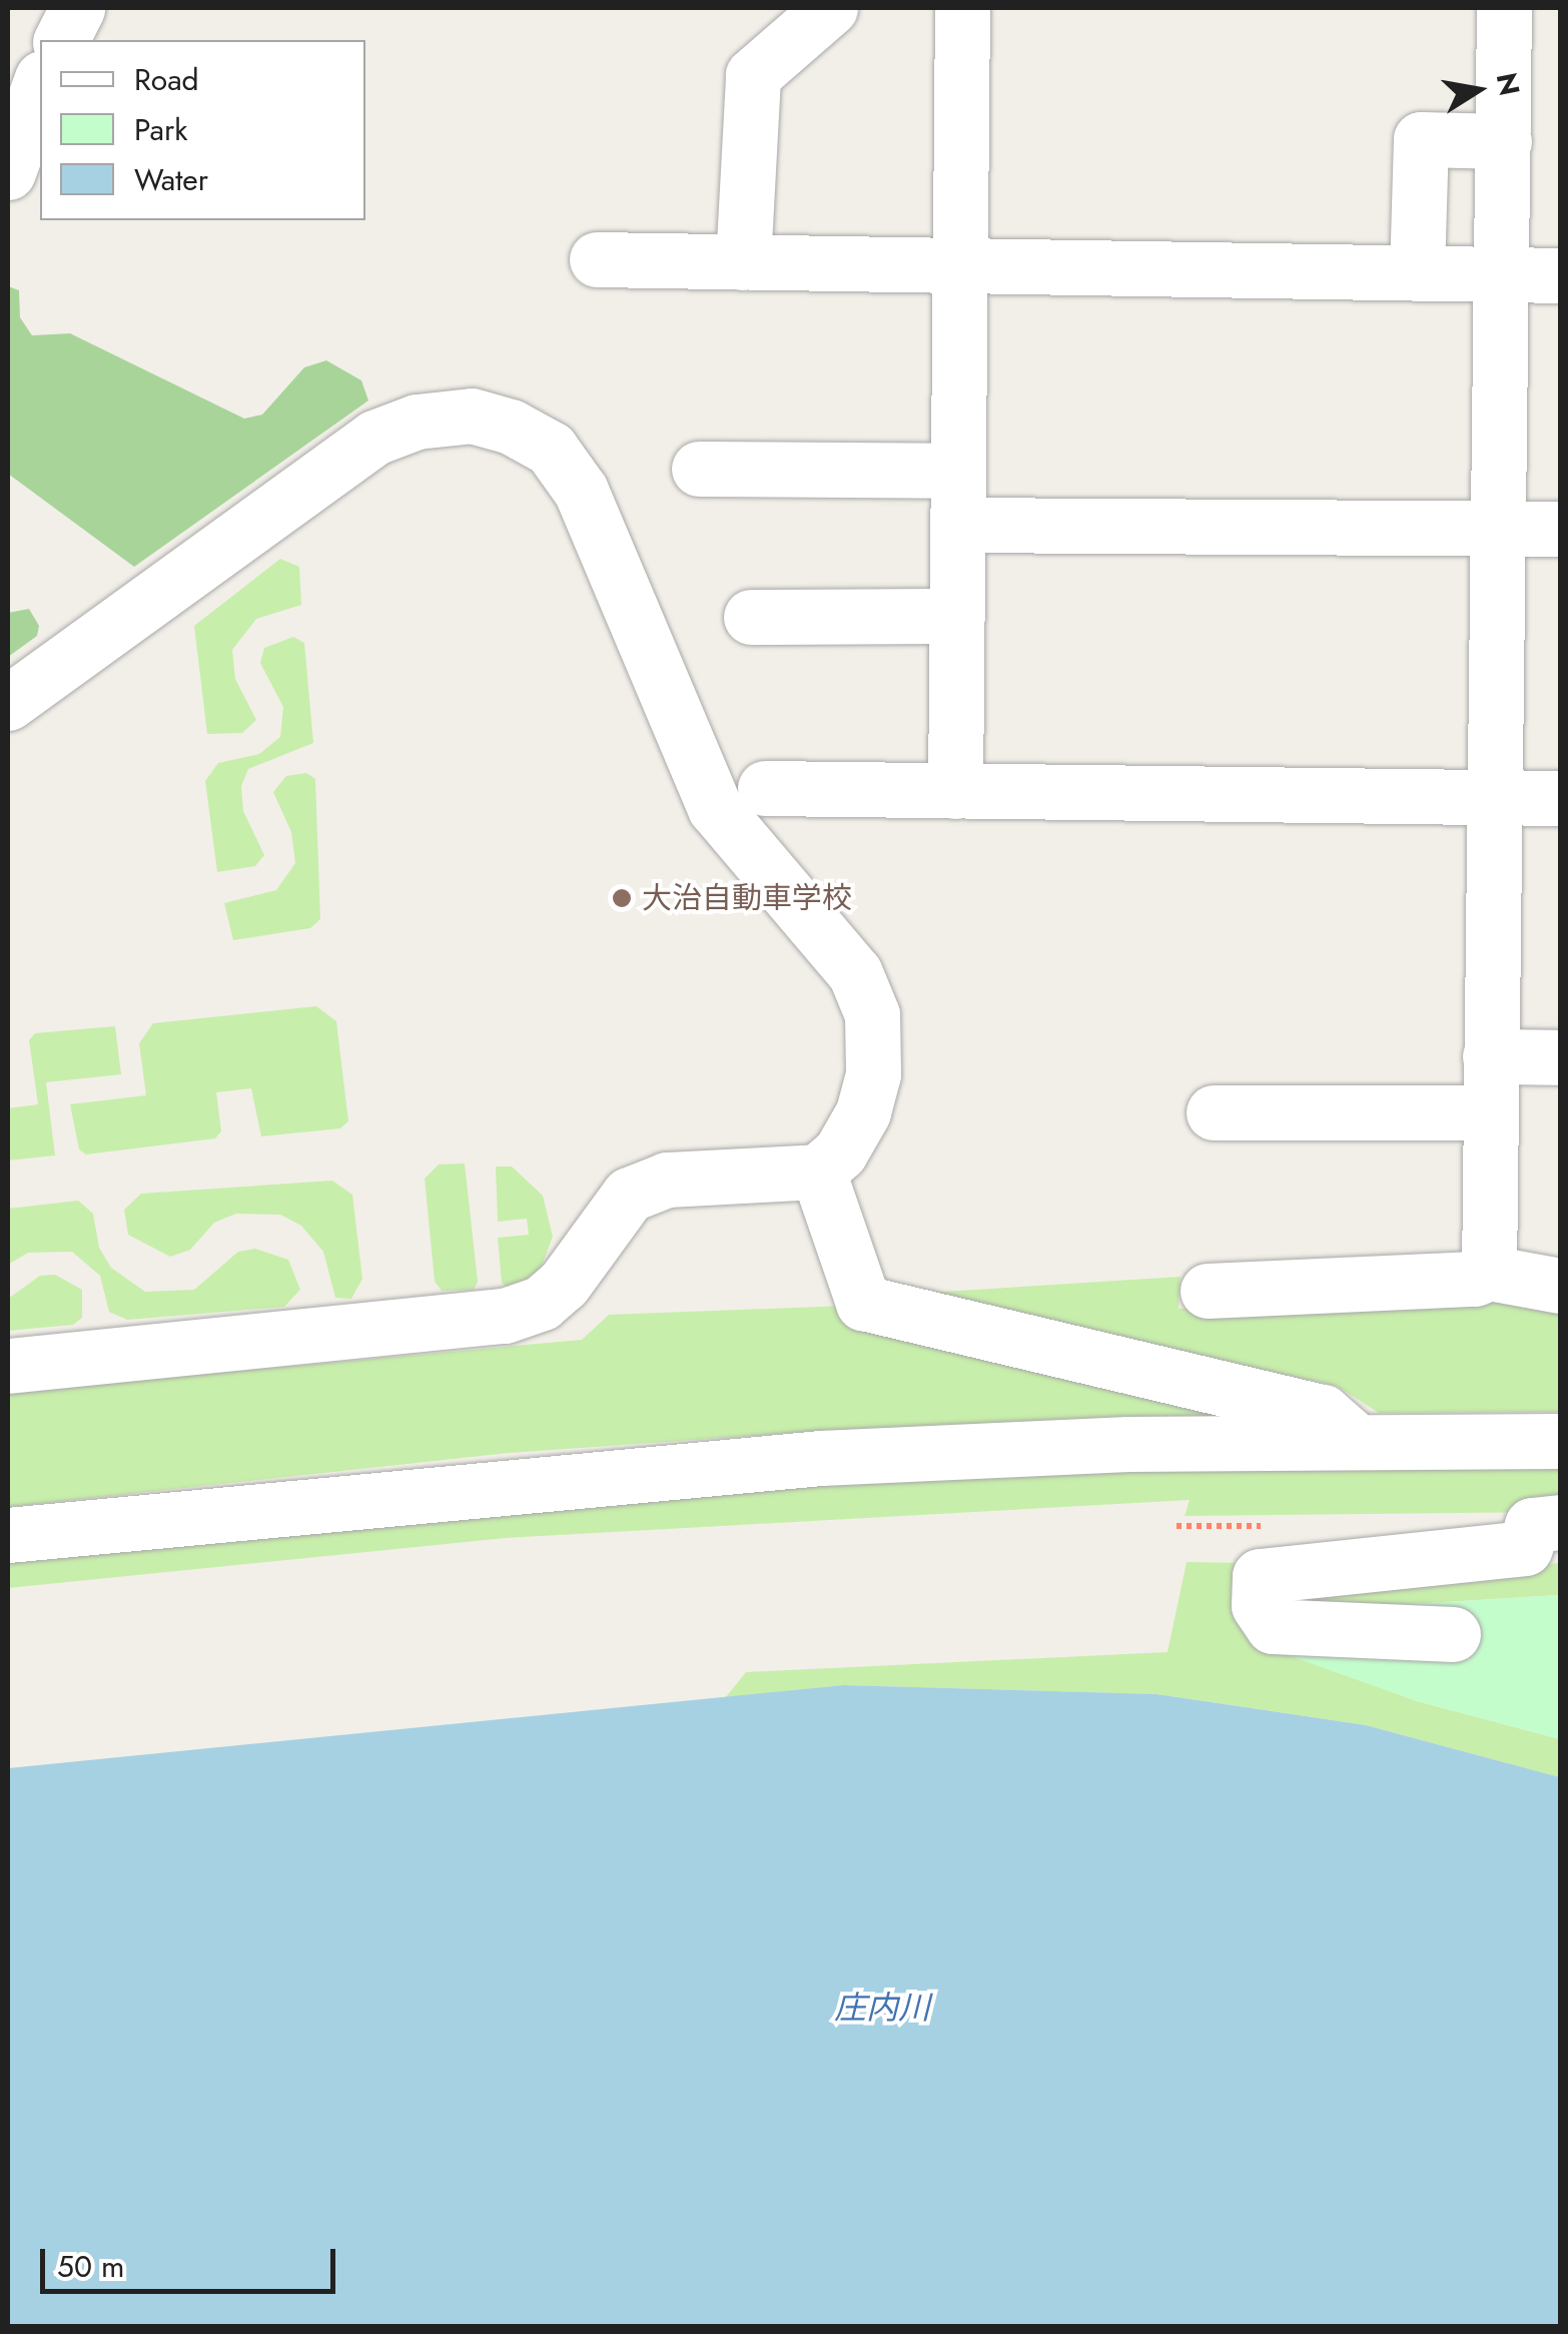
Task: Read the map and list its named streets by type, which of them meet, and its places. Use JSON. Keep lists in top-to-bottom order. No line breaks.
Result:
{"water":["庄内川"],"places":["大治自動車学校"],"legend":["Road","Park","Water"],"scale_bar":"50 m","north":"right"}
